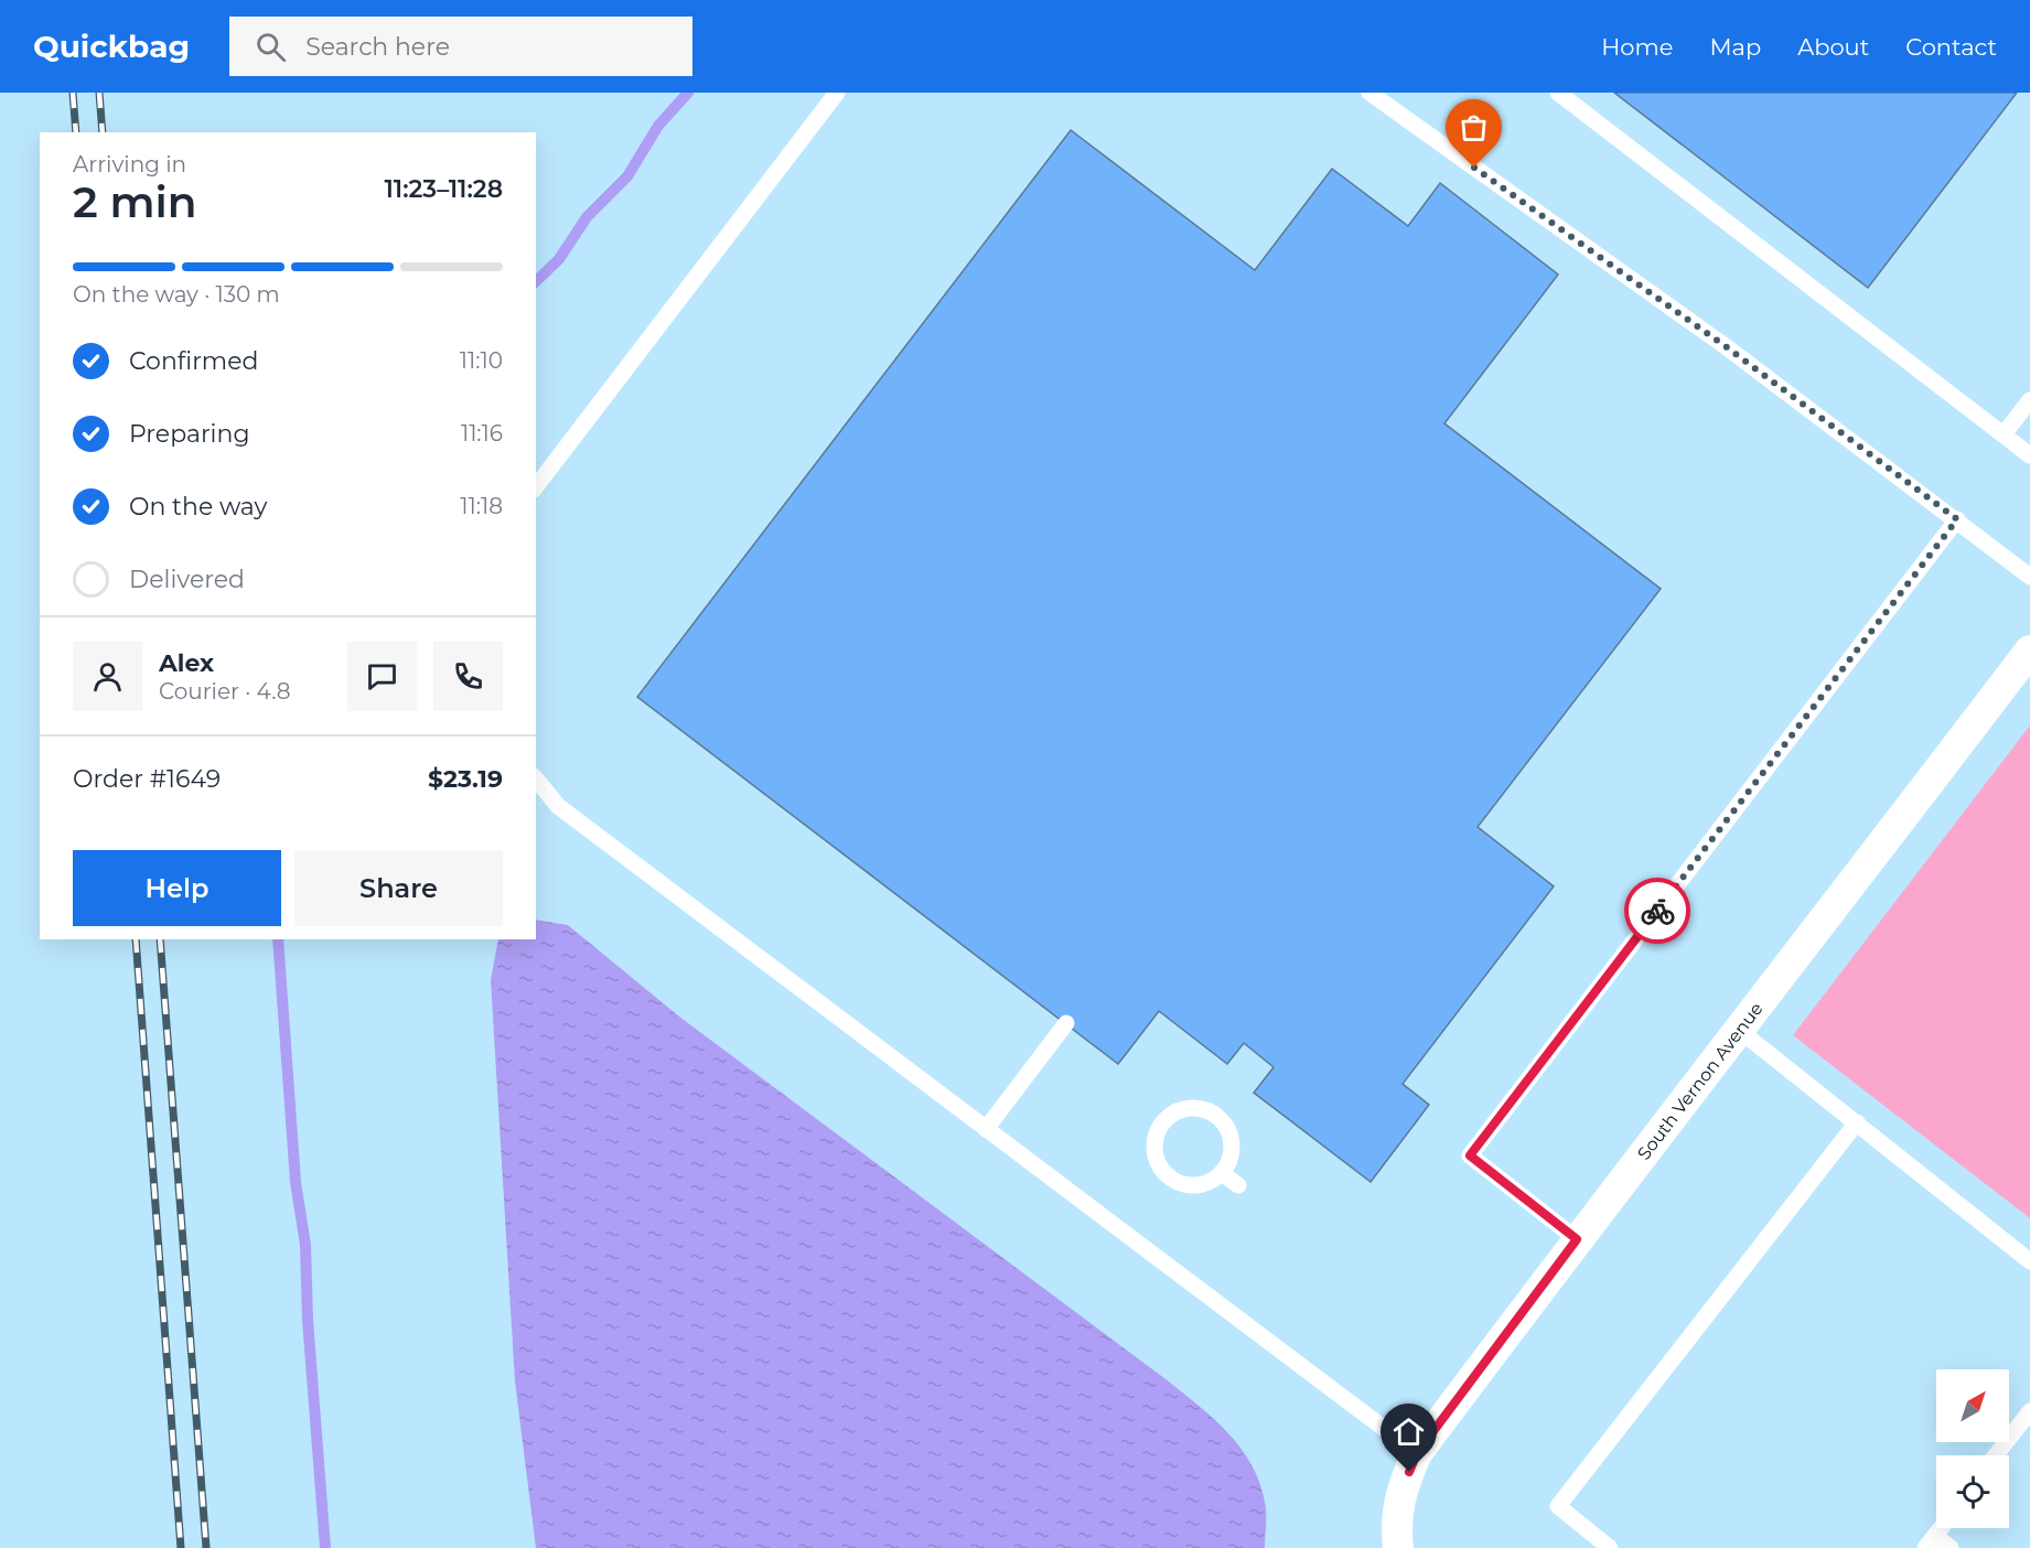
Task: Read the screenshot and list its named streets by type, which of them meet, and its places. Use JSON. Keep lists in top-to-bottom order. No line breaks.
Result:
{"streets":{"street":["South Vernon Avenue"]},"north":"top right","page":{"header":"Quickbag","search":"Search here","nav":["Home","Map","About","Contact"],"heading":["2 min","Arriving in","11:23–11:28"],"panel":["Alex","Courier · 4.8","Order #1649","$23.19"],"bar":"On the way · 130 m","list":[["Confirmed","11:10"],["Preparing","11:16"],["On the way","11:18"],"Delivered"],"buttons":["Help","Share"]}}
